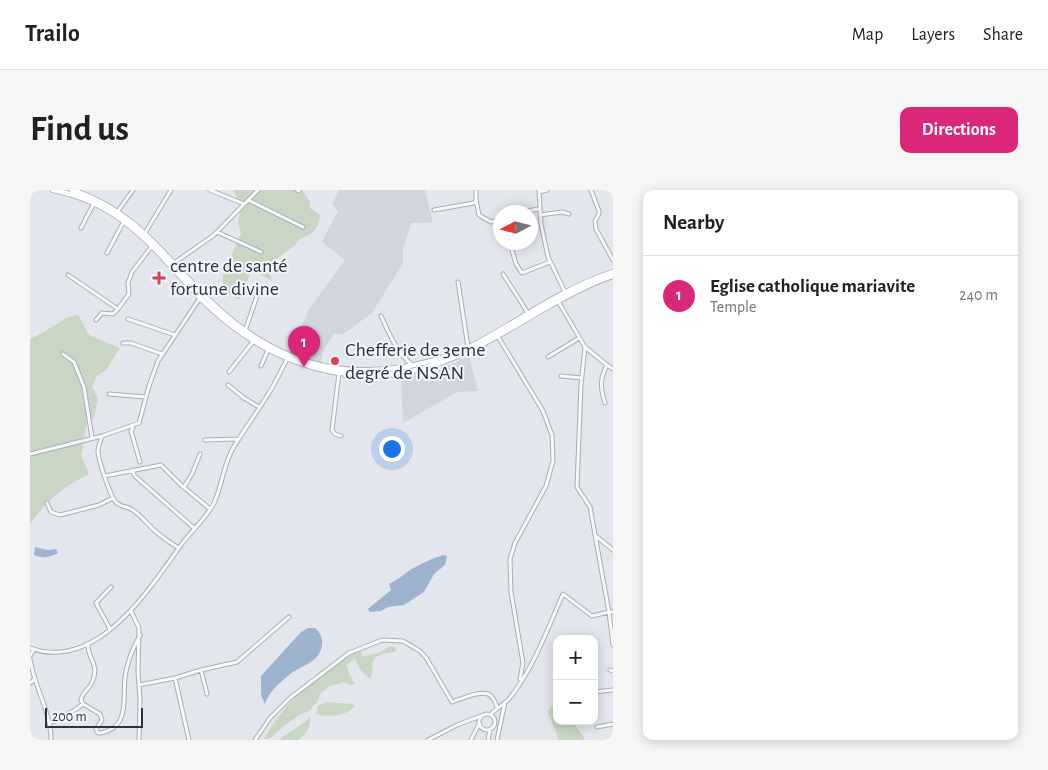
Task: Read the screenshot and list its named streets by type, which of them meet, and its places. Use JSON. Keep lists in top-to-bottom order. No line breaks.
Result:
{"places":{"health":["centre de santé fortune divine"],"other":["Chefferie de 3eme degré de NSAN"]},"scale_bar":"200 m","north":"left","page":{"header":"Trailo","nav":["Map","Layers","Share"],"buttons":"Directions","title":"Find us","heading":"Nearby","list":[{"mark":"1","name":"Eglise catholique mariavite","note":"Temple","value":"240 m"}],"pins":"1","map_buttons":["+","−"],"scale":"200 m"}}
